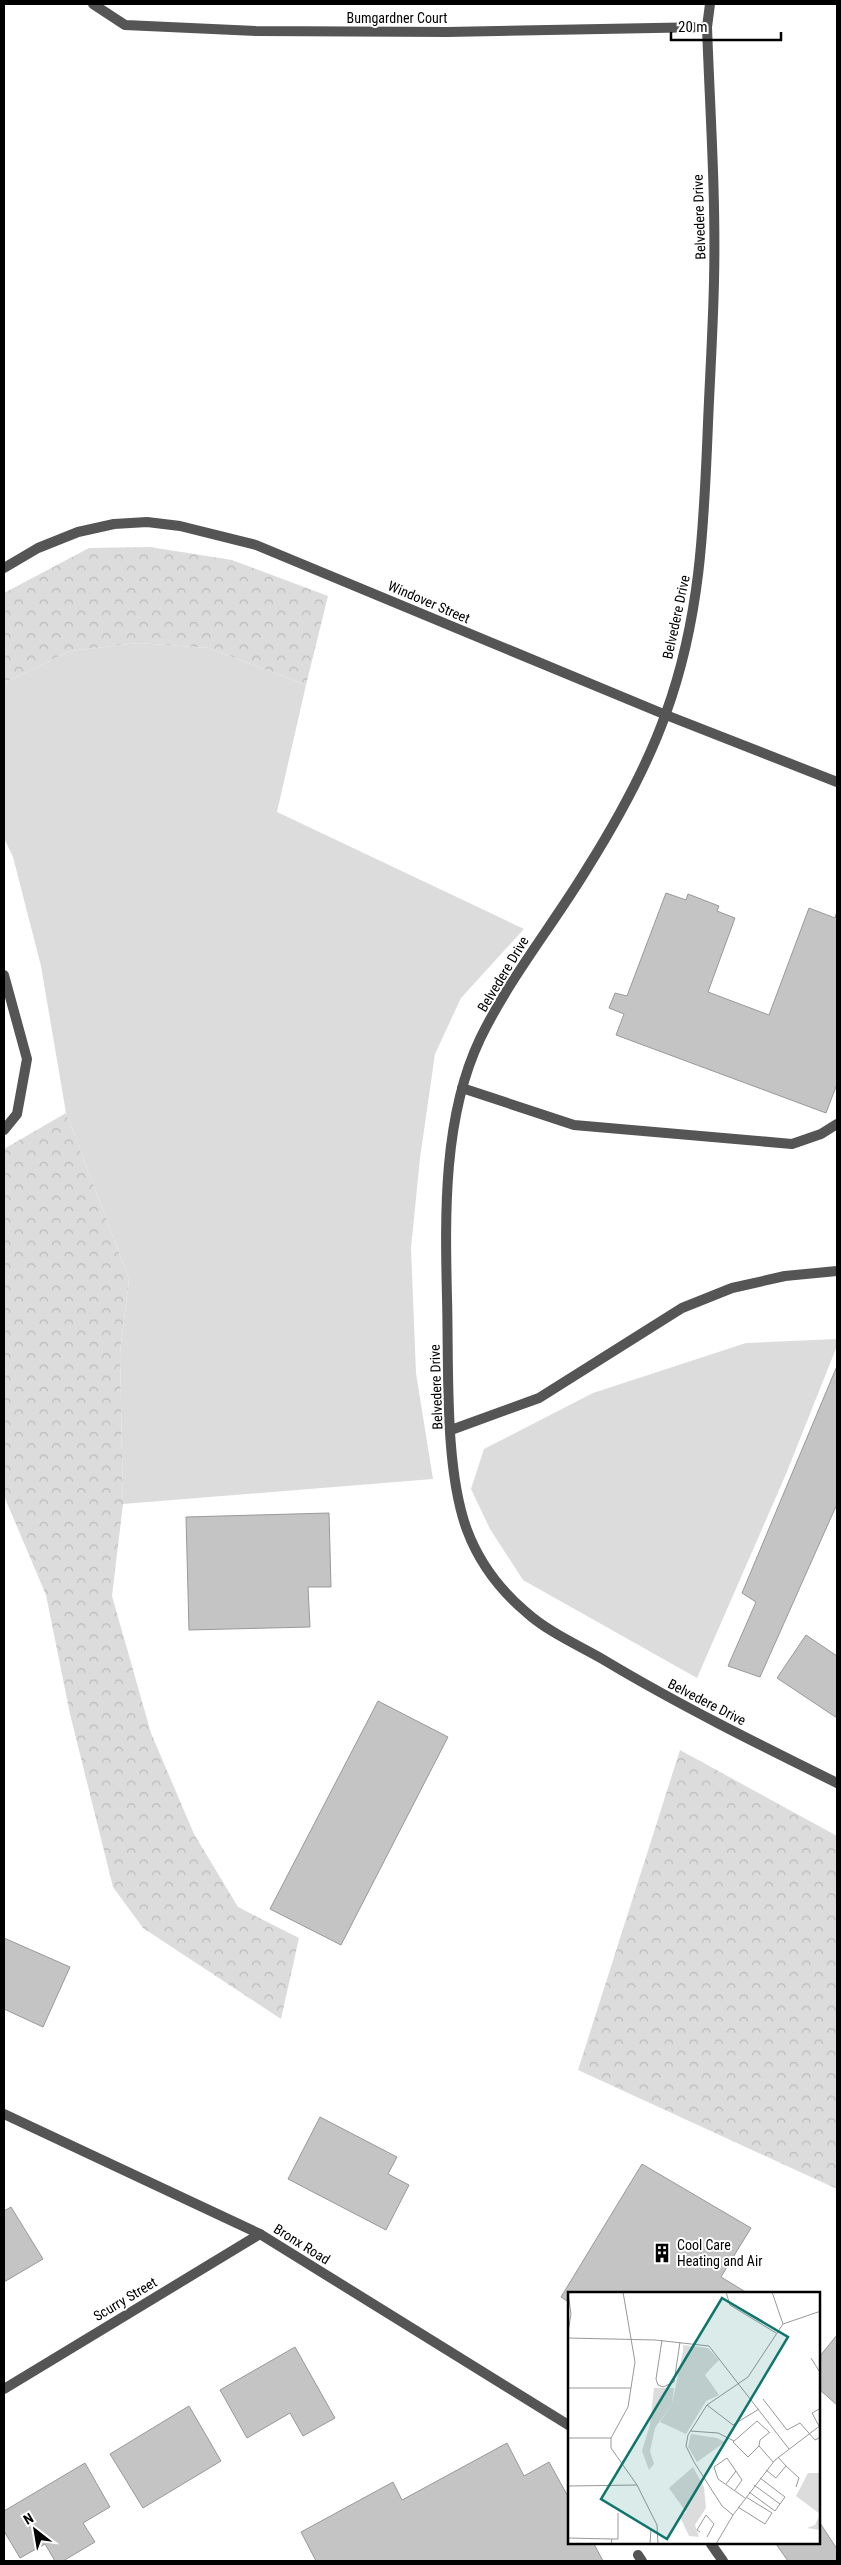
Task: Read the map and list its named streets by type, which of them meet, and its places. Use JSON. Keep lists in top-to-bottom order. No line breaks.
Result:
{"streets":{"street":["Bumgardner Court","Belvedere Drive","Windover Street","Bronx Road","Scurry Street"]},"crossings":[["Bumgardner Court","Belvedere Drive"],["Belvedere Drive","Windover Street"],["Bronx Road","Scurry Street"]],"places":{"building":["Cool Care Heating and Air"]},"scale_bar":"20 m","north":"top left"}
